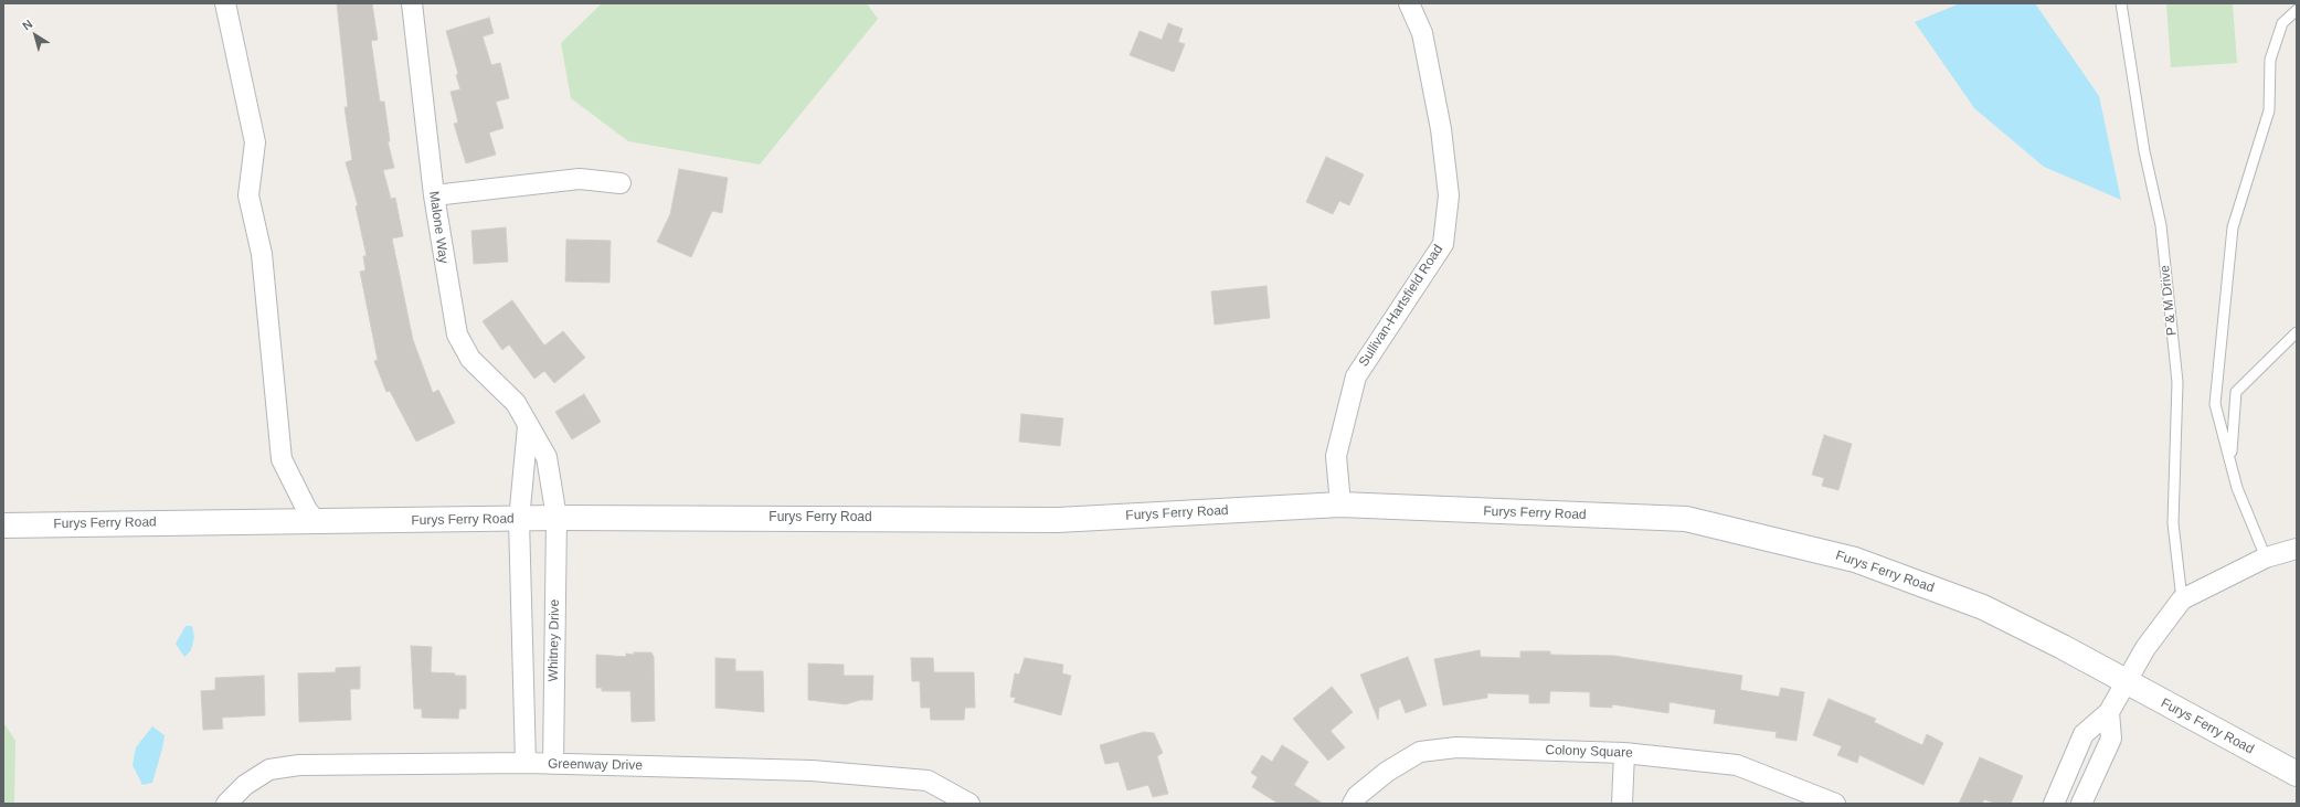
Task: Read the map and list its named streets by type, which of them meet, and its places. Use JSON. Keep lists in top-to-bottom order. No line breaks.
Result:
{"streets":{"main road":["Furys Ferry Road"],"street":["Malone Way","Sullivan-Hartsfield Road","Whitney Drive","Colony Square","Greenway Drive"],"lane":["P & M Drive"]},"crossings":[["Malone Way","Furys Ferry Road"],["Malone Way","Whitney Drive"],["Sullivan-Hartsfield Road","Furys Ferry Road"],["Furys Ferry Road","Whitney Drive"],["Whitney Drive","Greenway Drive"]],"north":"top left"}
